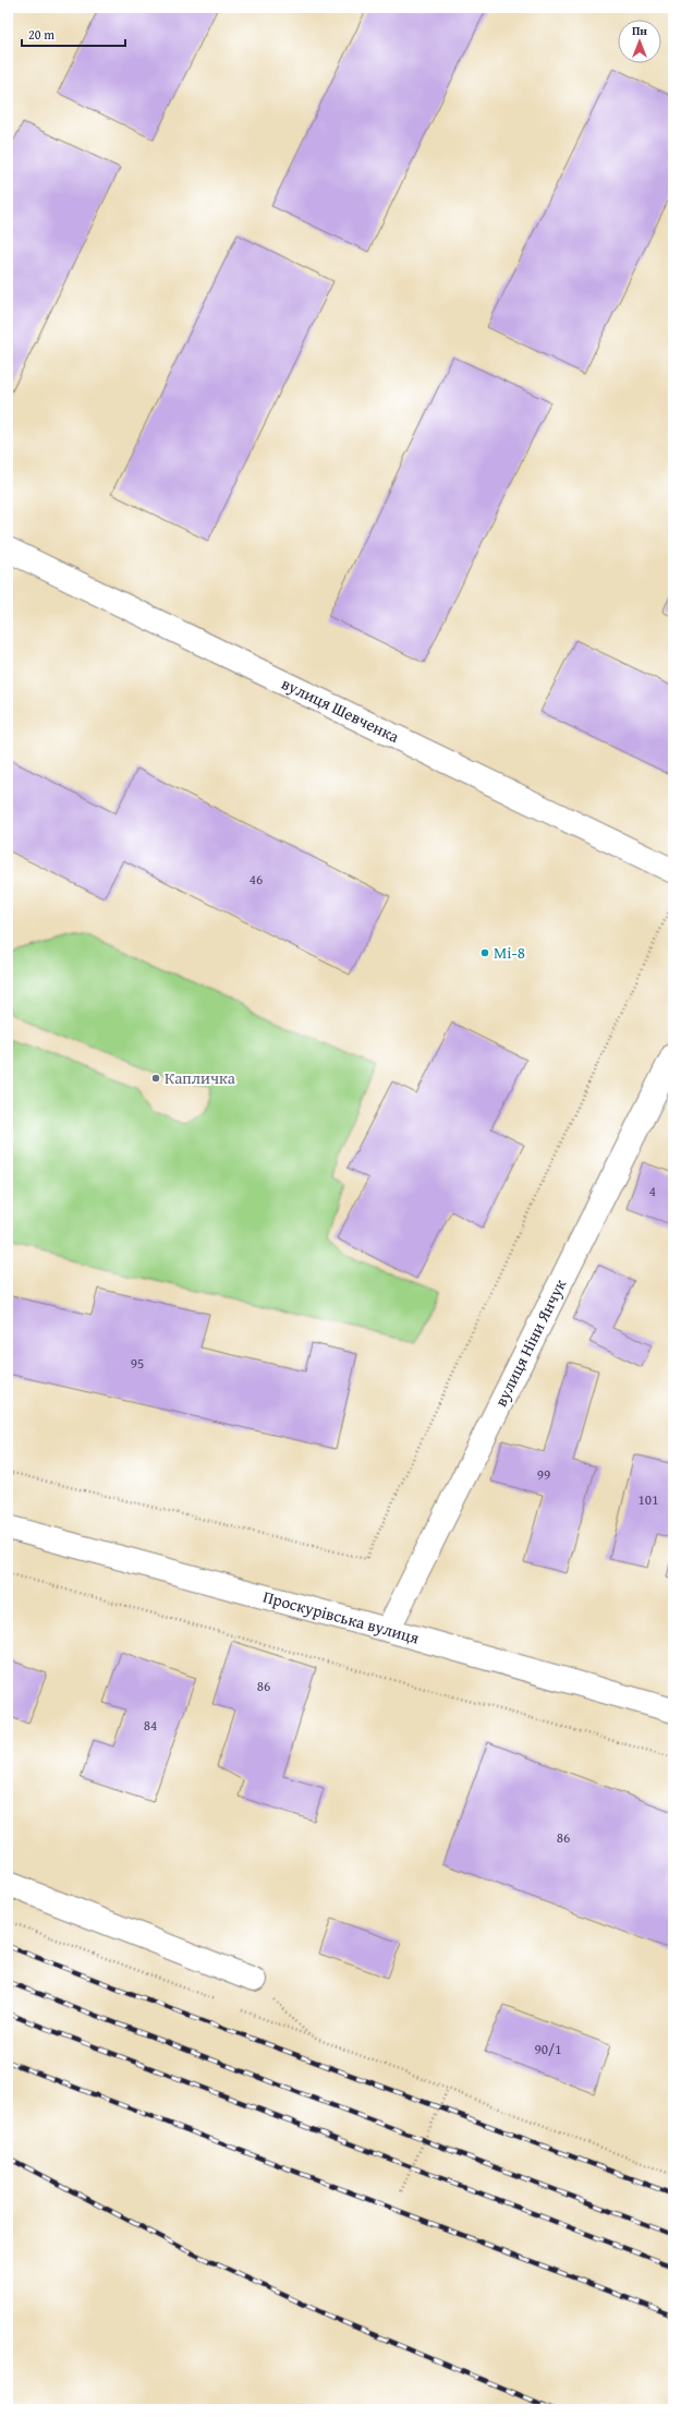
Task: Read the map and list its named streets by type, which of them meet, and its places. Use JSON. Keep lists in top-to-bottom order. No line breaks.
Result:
{"streets":{"street":["вулиця Шевченка","вулиця Ніни Янчук","Проскурівська вулиця"]},"crossings":[["вулиця Ніни Янчук","Проскурівська вулиця"]],"places":["Mi-8","Капличка"],"house_numbers":["46","4","95","99","101","86","84","86","90/1"],"scale_bar":"20 m","north":"top"}
